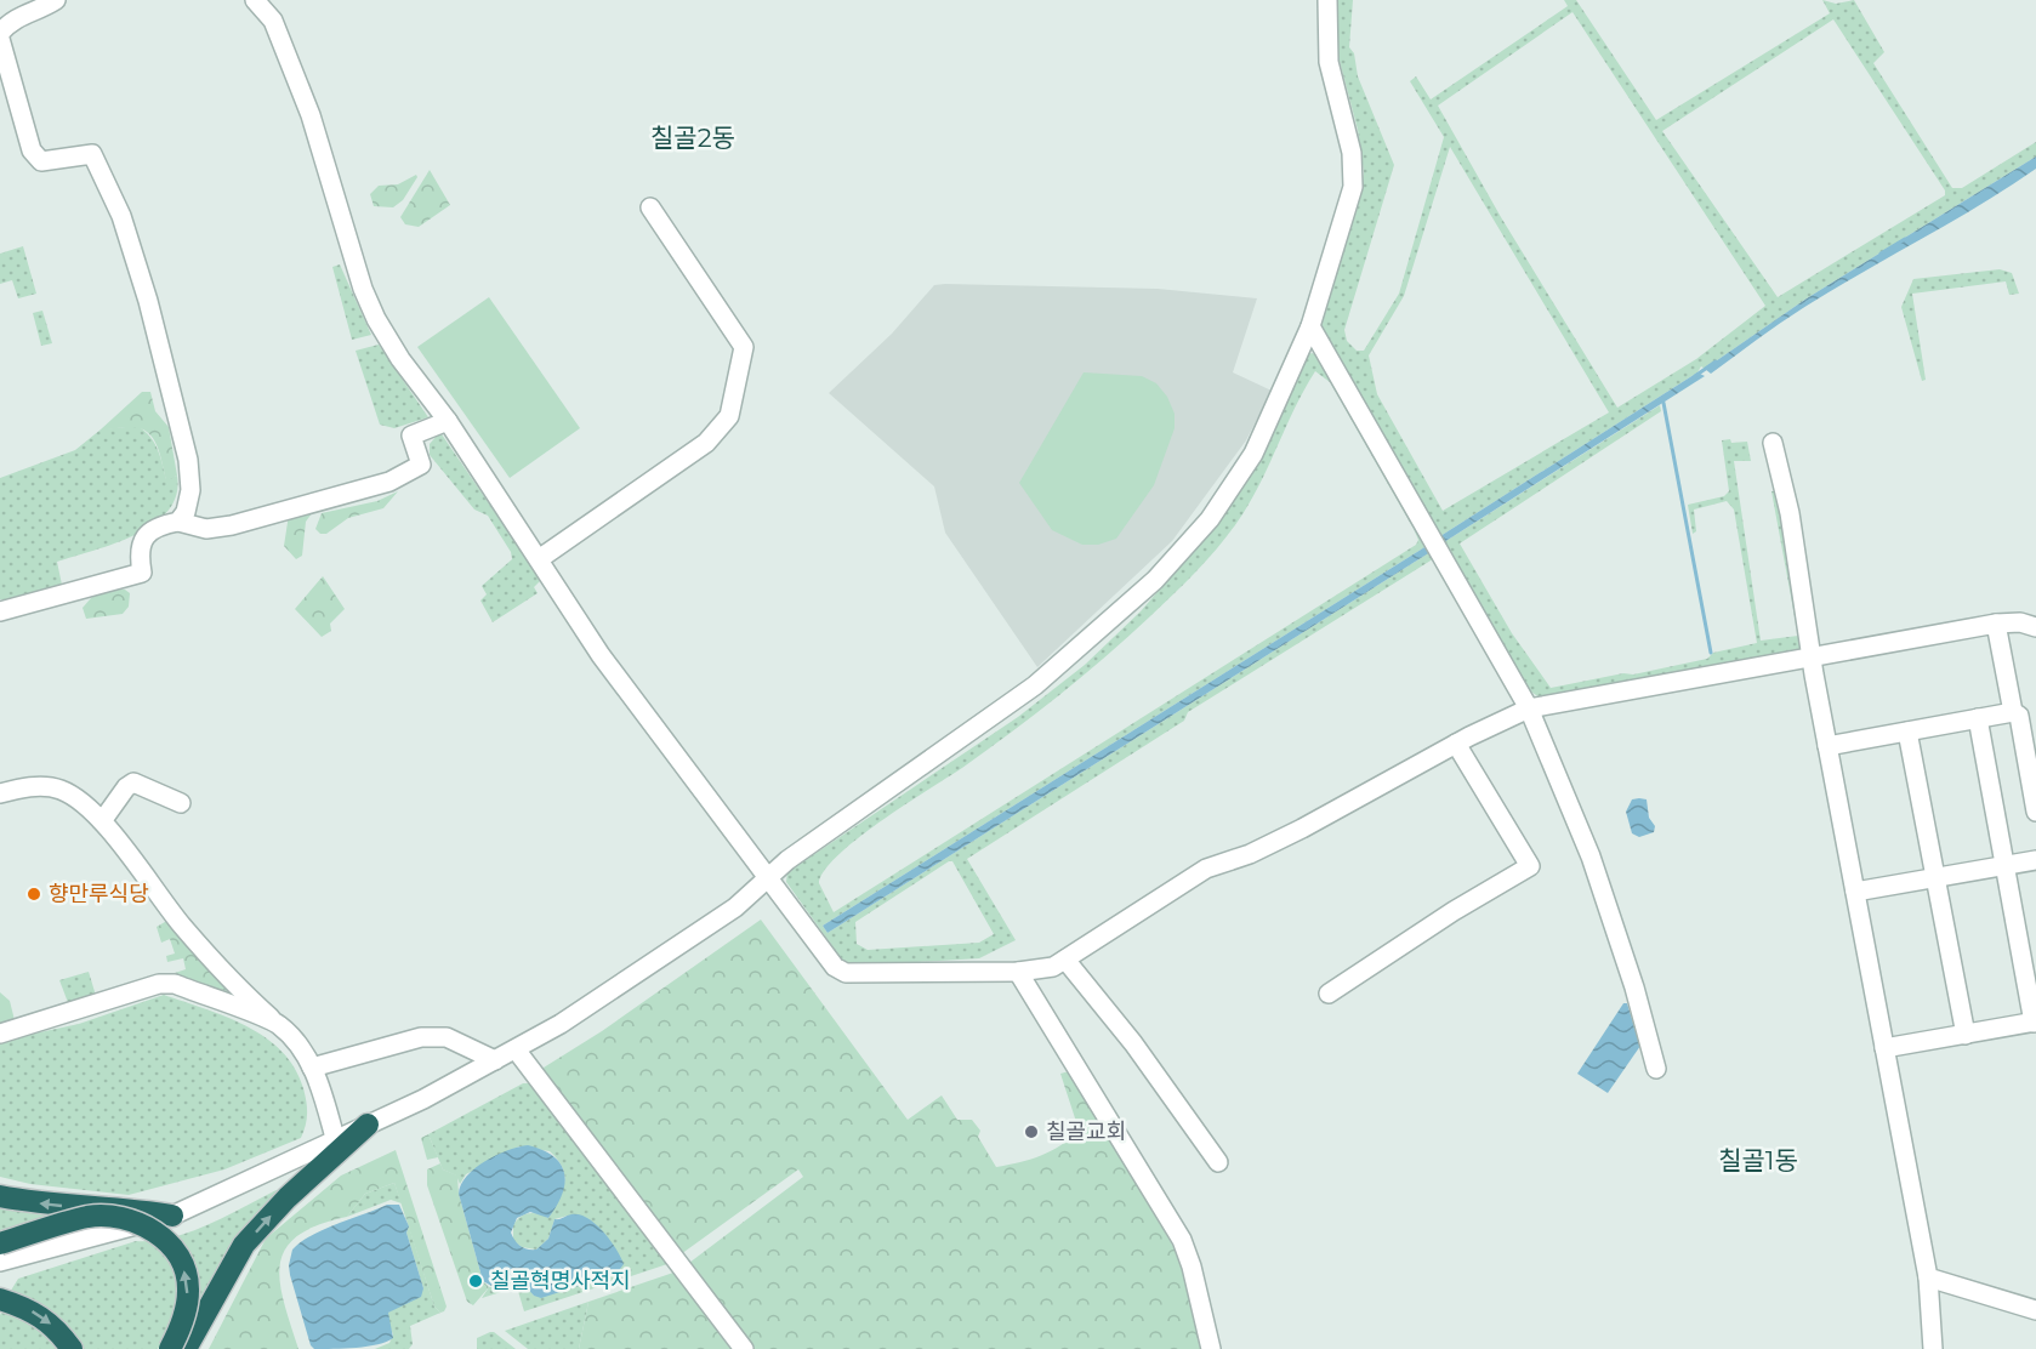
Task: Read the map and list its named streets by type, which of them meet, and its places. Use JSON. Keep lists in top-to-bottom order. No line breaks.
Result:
{"districts":["칠골2동","칠골1동"],"places":["향만루식당","칠골교회","칠골혁명사적지"]}
